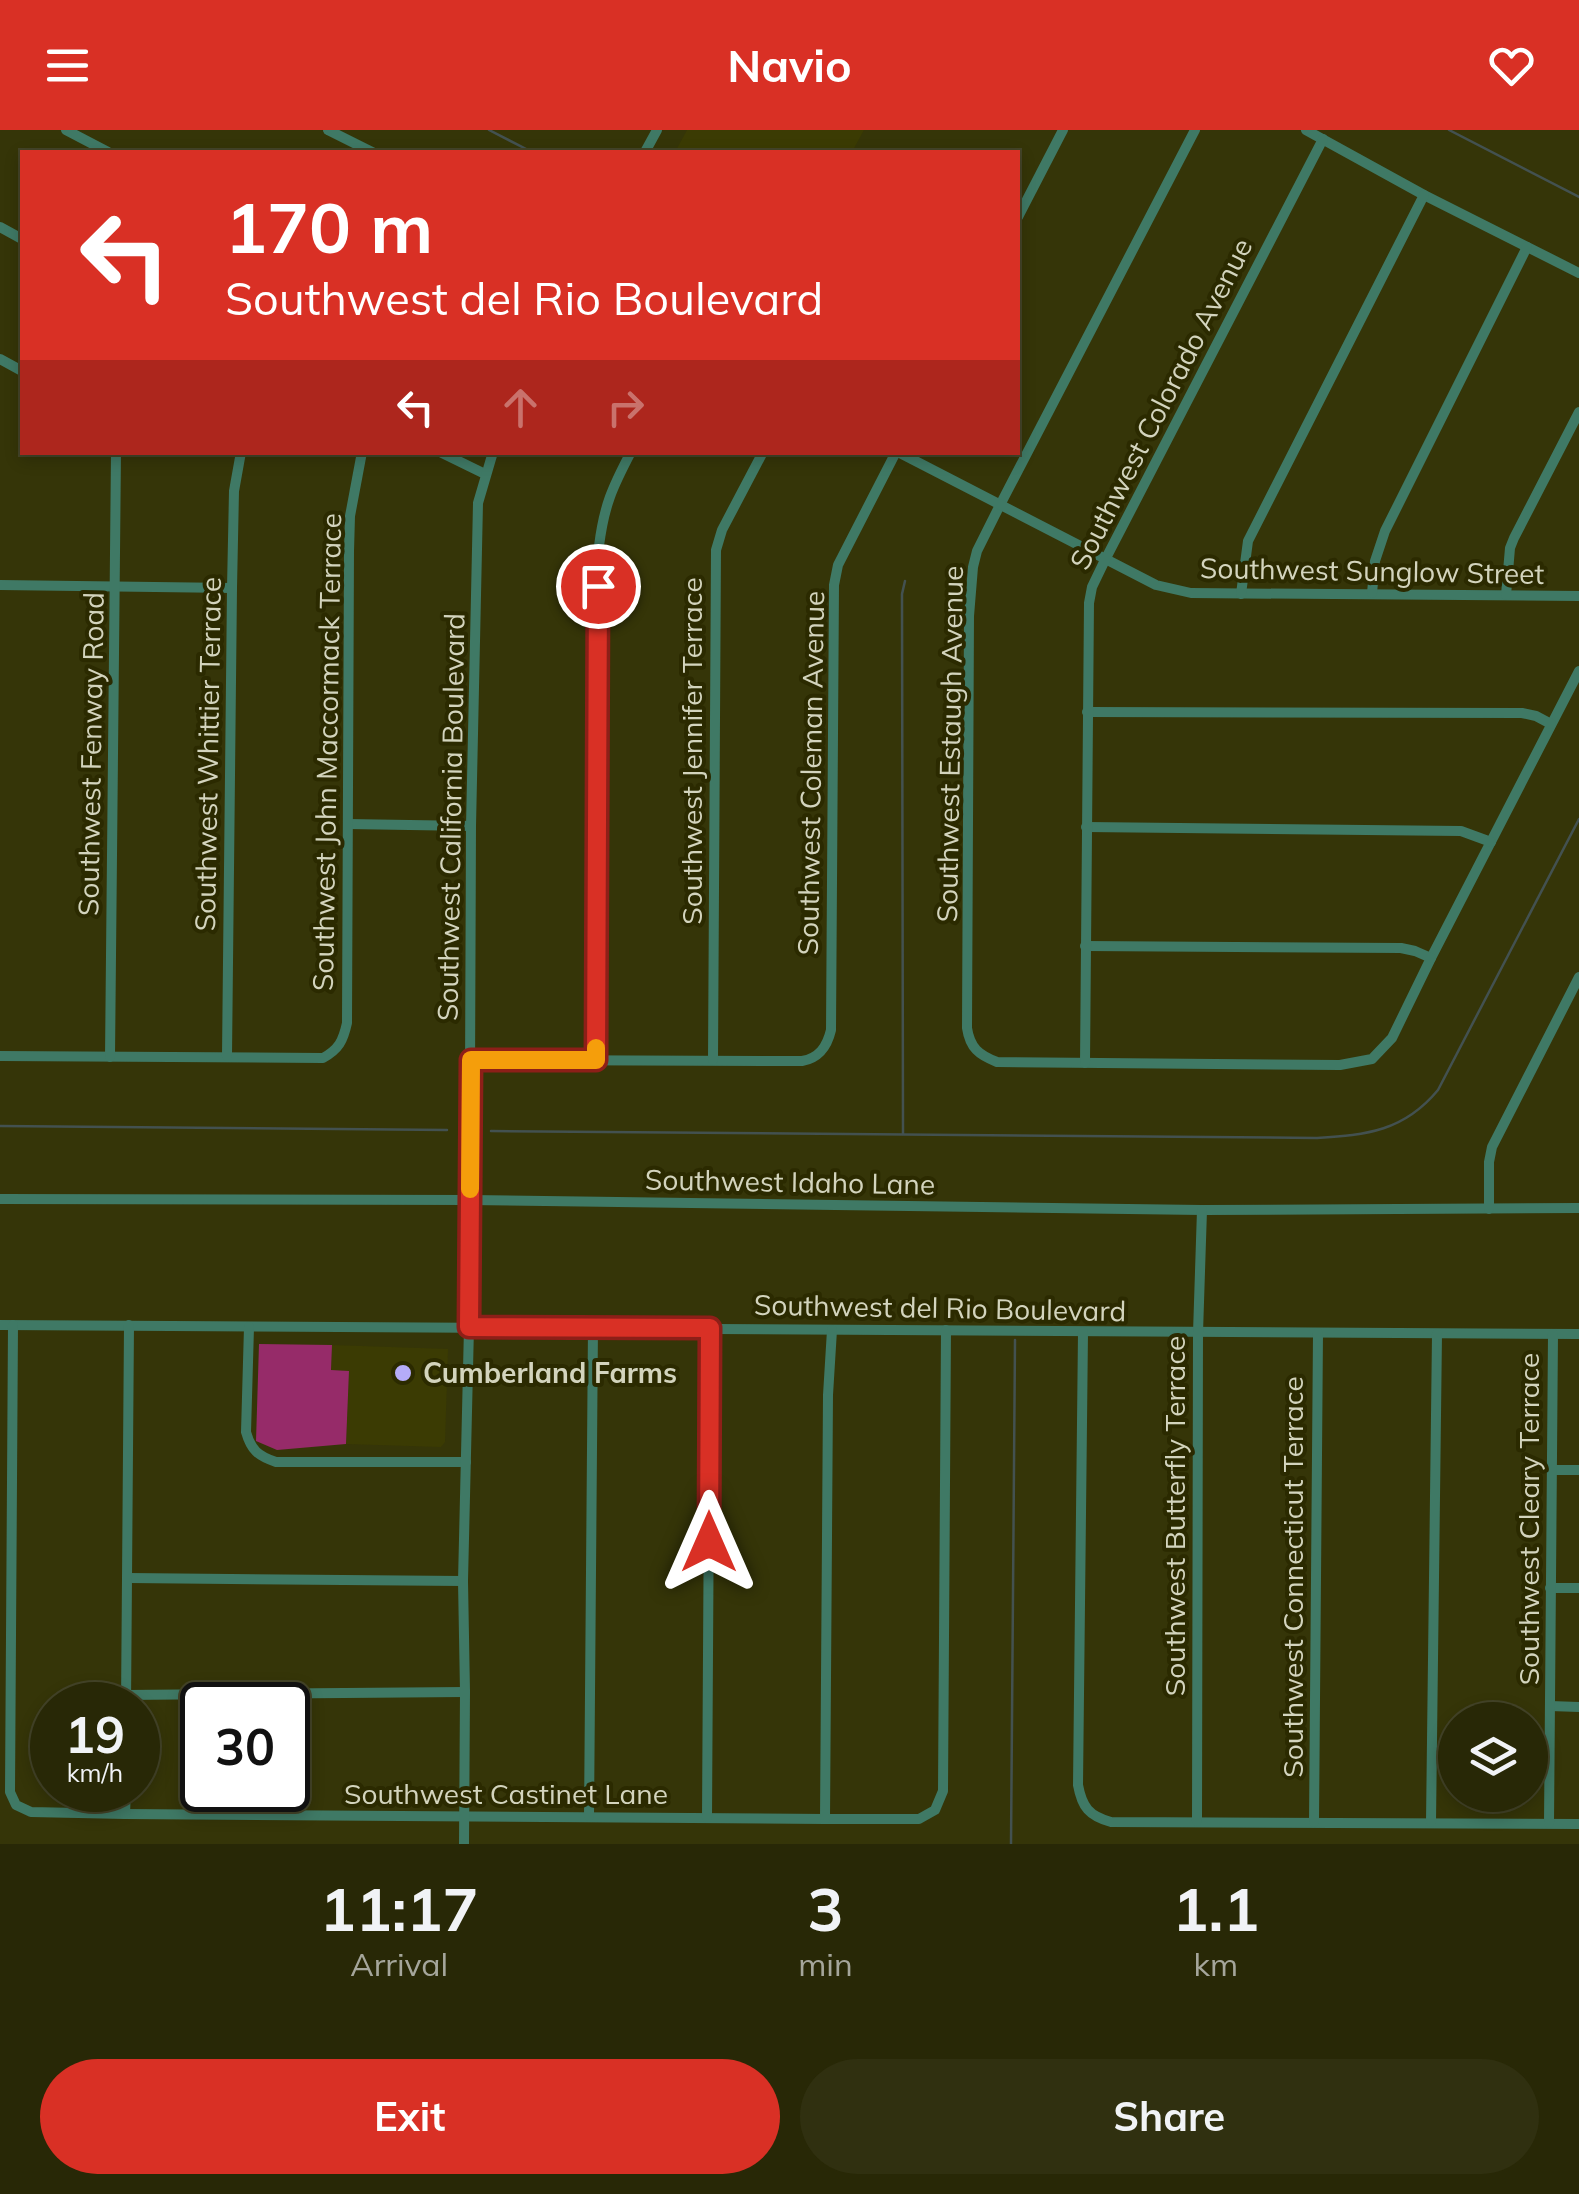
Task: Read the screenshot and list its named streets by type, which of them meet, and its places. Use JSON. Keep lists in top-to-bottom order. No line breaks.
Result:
{"streets":{"street":["Southwest Colorado Avenue","Southwest Sunglow Street","Southwest Estaugh Avenue","Southwest Jennifer Terrace","Southwest John Maccormack Terrace","Southwest Fenway Road","Southwest Whittier Terrace","Southwest Coleman Avenue","Southwest California Boulevard","Southwest Idaho Lane","Southwest del Rio Boulevard","Southwest Butterfly Terrace","Southwest Cleary Terrace","Southwest Connecticut Terrace","Southwest Castinet Lane"]},"crossings":[["Southwest Colorado Avenue","Southwest Sunglow Street"],["Southwest Colorado Avenue","Southwest Estaugh Avenue"],["Southwest Sunglow Street","Southwest Estaugh Avenue"],["Southwest Jennifer Terrace","Southwest Coleman Avenue"],["Southwest John Maccormack Terrace","Southwest Whittier Terrace"],["Southwest California Boulevard","Southwest Idaho Lane"],["Southwest California Boulevard","Southwest del Rio Boulevard"],["Southwest California Boulevard","Southwest Castinet Lane"],["Southwest Idaho Lane","Southwest Butterfly Terrace"],["Southwest del Rio Boulevard","Southwest Butterfly Terrace"],["Southwest del Rio Boulevard","Southwest Cleary Terrace"],["Southwest del Rio Boulevard","Southwest Connecticut Terrace"],["Southwest del Rio Boulevard","Southwest Castinet Lane"]],"places":["Cumberland Farms"],"page":{"header":"Navio","turn":["170 m","Southwest del Rio Boulevard"],"speed":"19 km/h","limit":"30","eta":["11:17","Arrival","3","min","1.1","km"],"buttons":["Exit","Share"]}}
